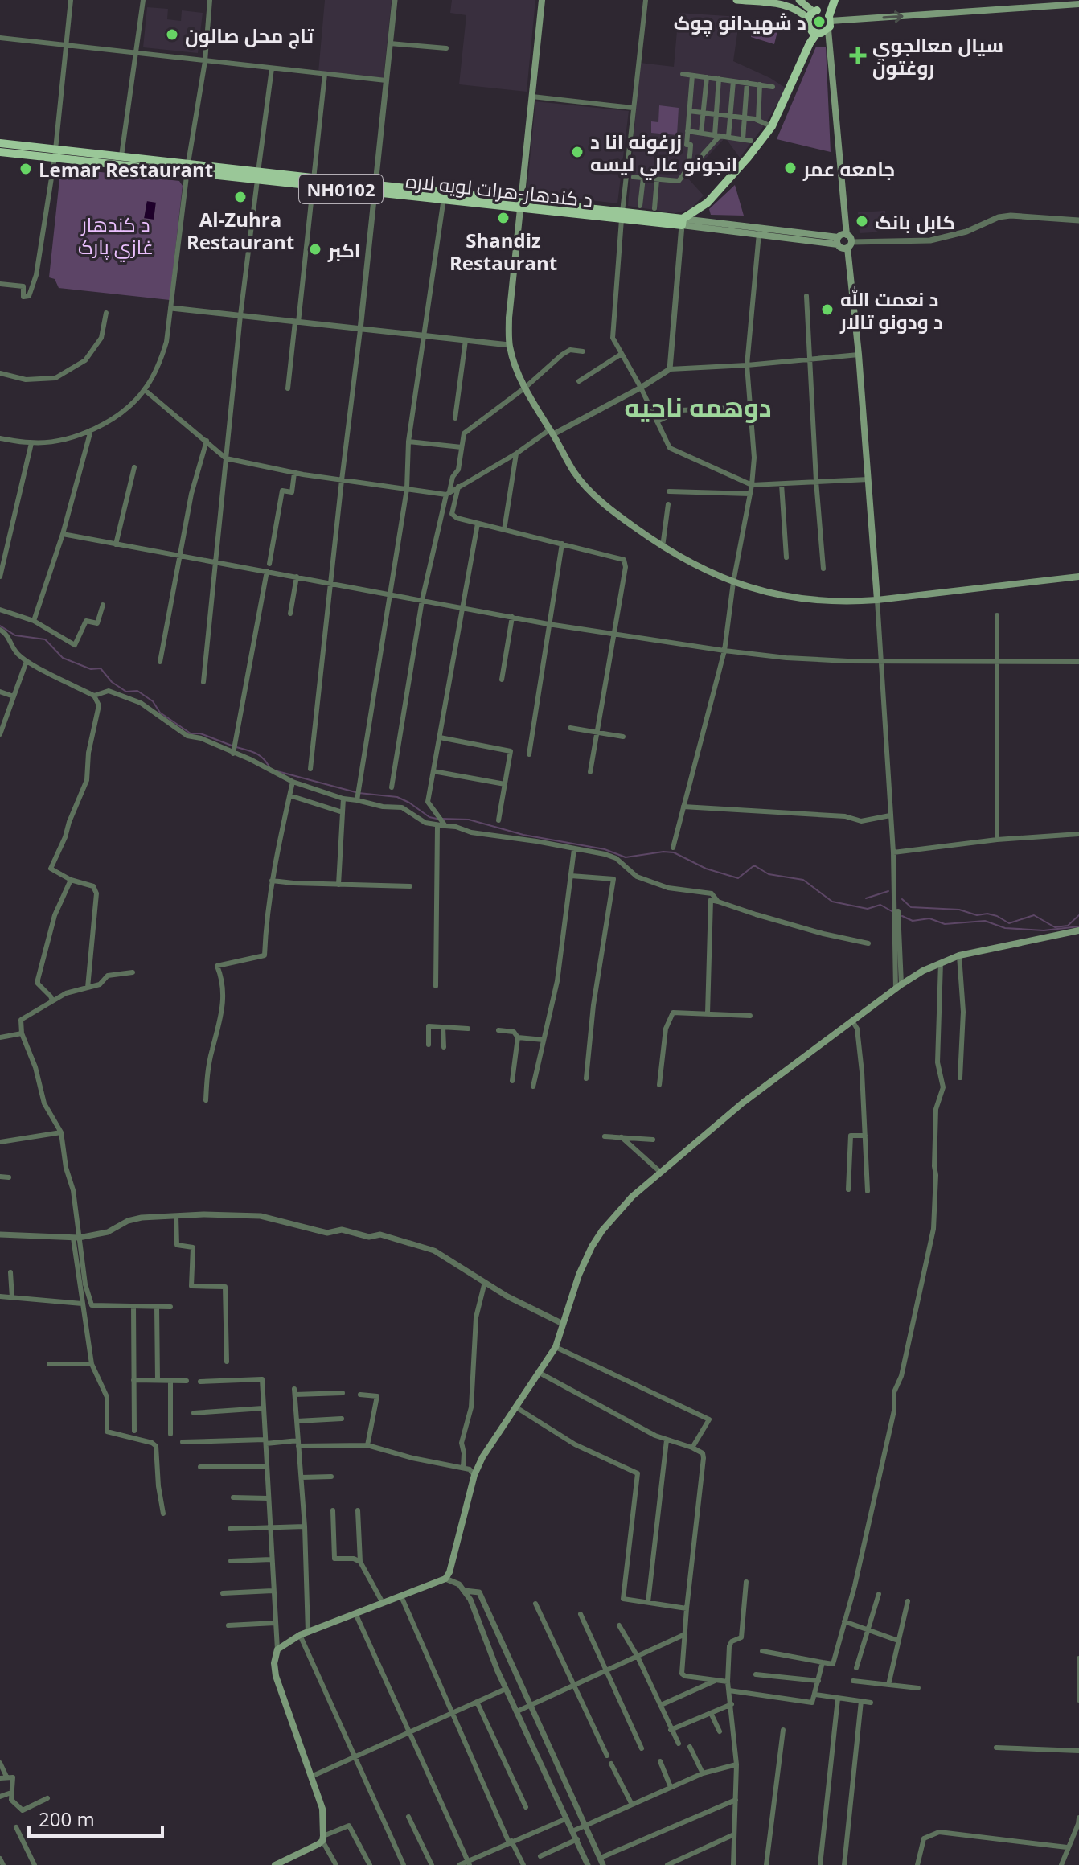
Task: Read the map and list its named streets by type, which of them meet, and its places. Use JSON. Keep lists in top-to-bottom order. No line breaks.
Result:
{"streets":{"highway":["NH0102","د کندهار-هرات لويه لاره"]},"districts":["دوهمه ناحیه"],"parks":["د کندهار غازي پارک"],"places":{"other":["د شهيدانو چوک","تاج محل صالون","زرغونه انا د انجونو عالي لیسه","جامعه عمر","Lemar Restaurant","Al-Zuhra Restaurant","Shandiz Restaurant","کابل بانک","اکبر","د نعمت الله د ودونو تالار"],"health":["سيال معالجوي روغتون"]},"scale_bar":"200 m"}
